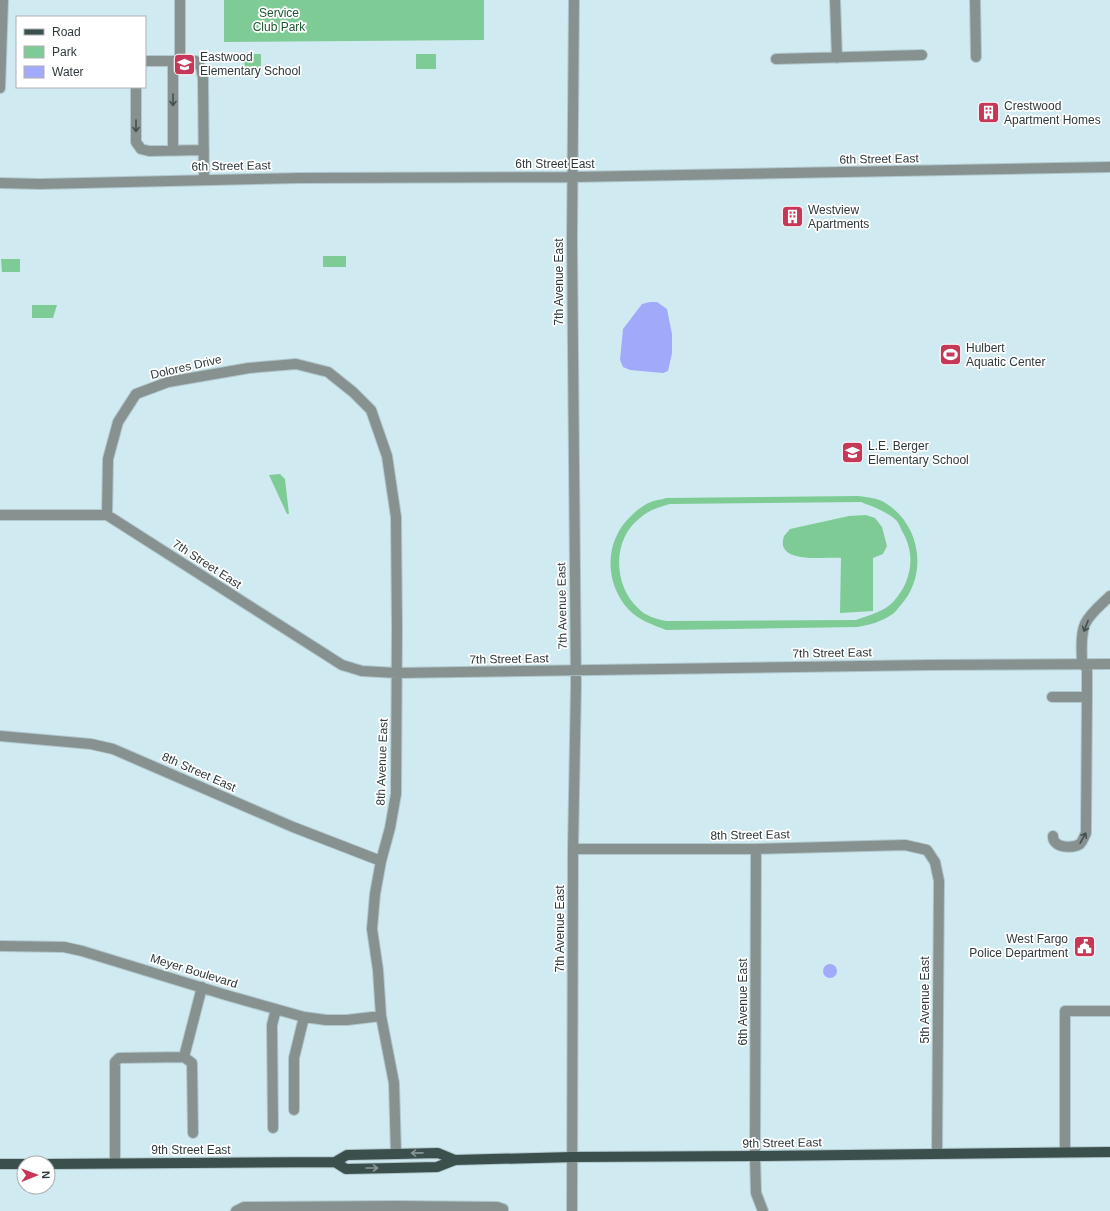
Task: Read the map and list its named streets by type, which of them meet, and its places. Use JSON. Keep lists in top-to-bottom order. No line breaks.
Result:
{"streets":{"main road":["9th Street East"],"street":["6th Street East","7th Avenue East","Dolores Drive","7th Street East","8th Avenue East","8th Street East","Meyer Boulevard","5th Avenue East","6th Avenue East"]},"crossings":[["6th Street East","7th Avenue East"],["7th Avenue East","7th Street East"],["7th Avenue East","8th Street East"],["7th Avenue East","9th Street East"],["Dolores Drive","7th Street East"],["Dolores Drive","8th Avenue East"],["7th Street East","8th Avenue East"],["8th Avenue East","8th Street East"],["8th Avenue East","Meyer Boulevard"],["8th Avenue East","9th Street East"],["8th Street East","5th Avenue East"],["8th Street East","6th Avenue East"],["5th Avenue East","9th Street East"],["6th Avenue East","9th Street East"]],"parks":["Service Club Park"],"places":{"school or university":["Eastwood Elementary School","L.E. Berger Elementary School"],"building":["Crestwood Apartment Homes","Westview Apartments"],"sports":["Hulbert Aquatic Center"],"public building":["West Fargo Police Department"]},"legend":["Road","Park","Water"],"north":"right"}
